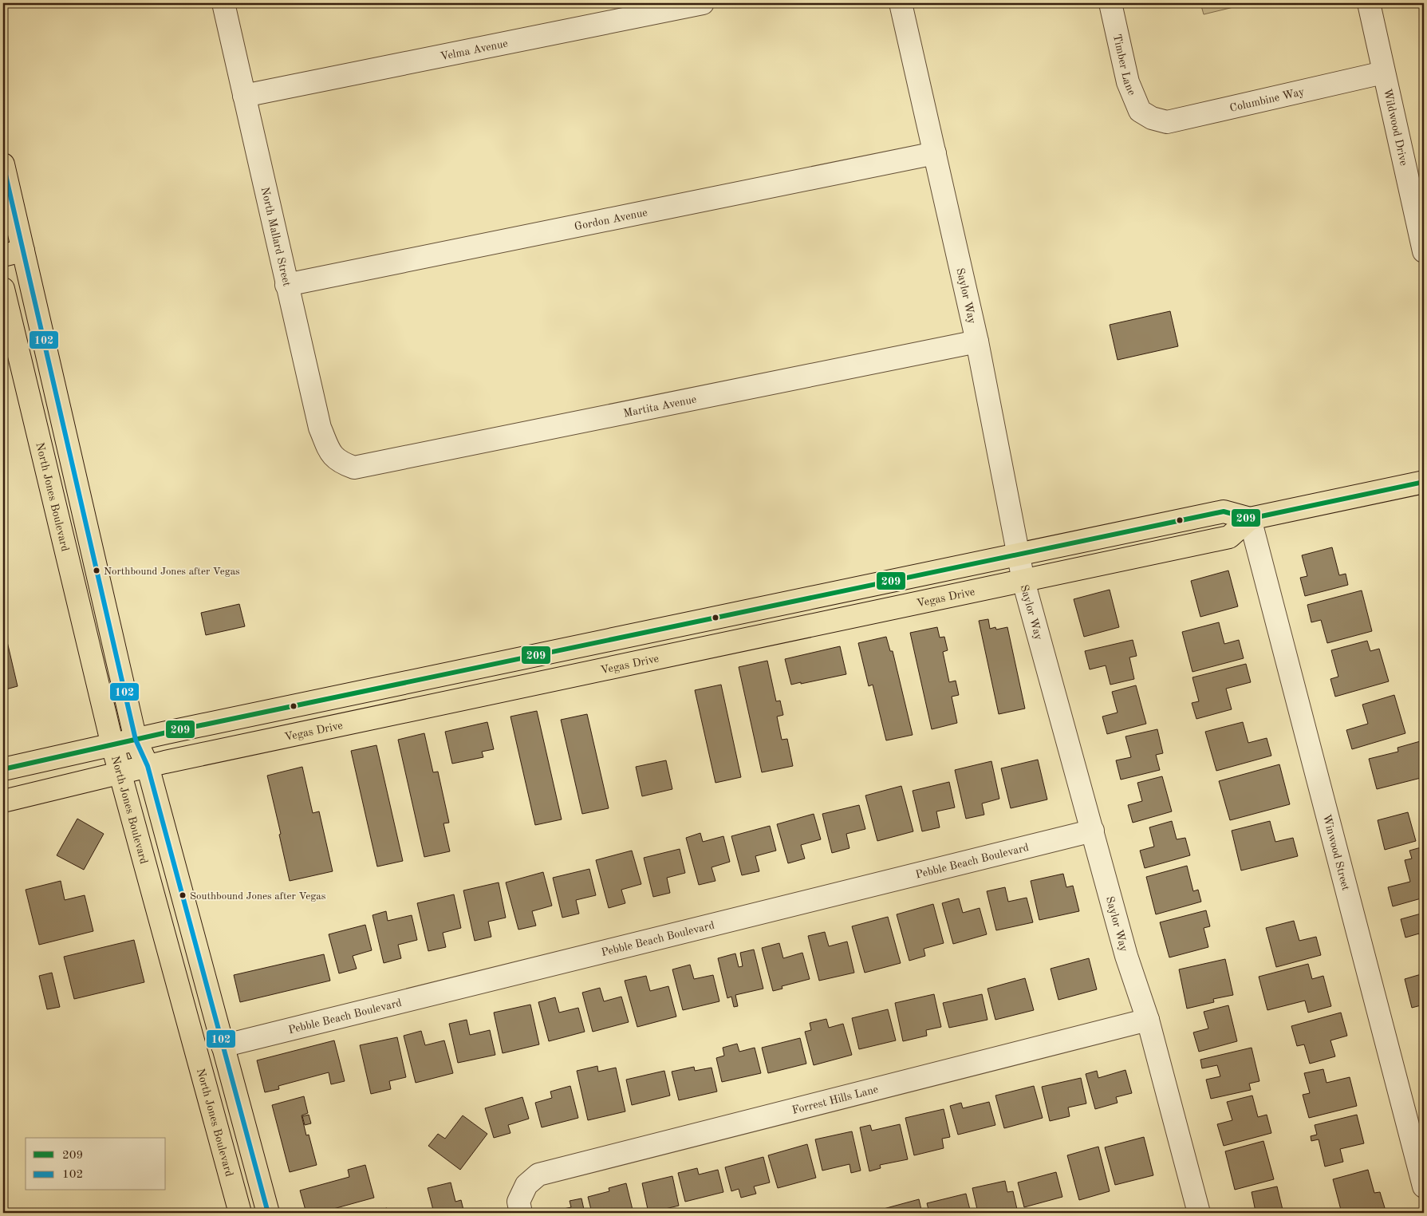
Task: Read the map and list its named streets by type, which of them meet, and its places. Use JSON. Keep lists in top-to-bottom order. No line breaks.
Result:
{"streets":{"main road":["North Jones Boulevard","Vegas Drive"],"street":["Velma Avenue","Timber Lane","Columbine Way","Wildwood Drive","Gordon Avenue","North Mallard Street","Saylor Way","Martita Avenue","Winwood Street","Pebble Beach Boulevard","Forrest Hills Lane"]},"crossings":[["Velma Avenue","North Mallard Street"],["Timber Lane","Columbine Way"],["Columbine Way","Wildwood Drive"],["Gordon Avenue","North Mallard Street"],["Gordon Avenue","Saylor Way"],["North Mallard Street","Martita Avenue"],["Saylor Way","Martita Avenue"],["Saylor Way","Vegas Drive"],["Saylor Way","Pebble Beach Boulevard"],["Saylor Way","Forrest Hills Lane"],["North Jones Boulevard","Vegas Drive"],["Vegas Drive","Winwood Street"]],"places":["Northbound Jones after Vegas","Southbound Jones after Vegas"],"lines":["transit line 102","transit line 209"],"legend":["209","102"]}
